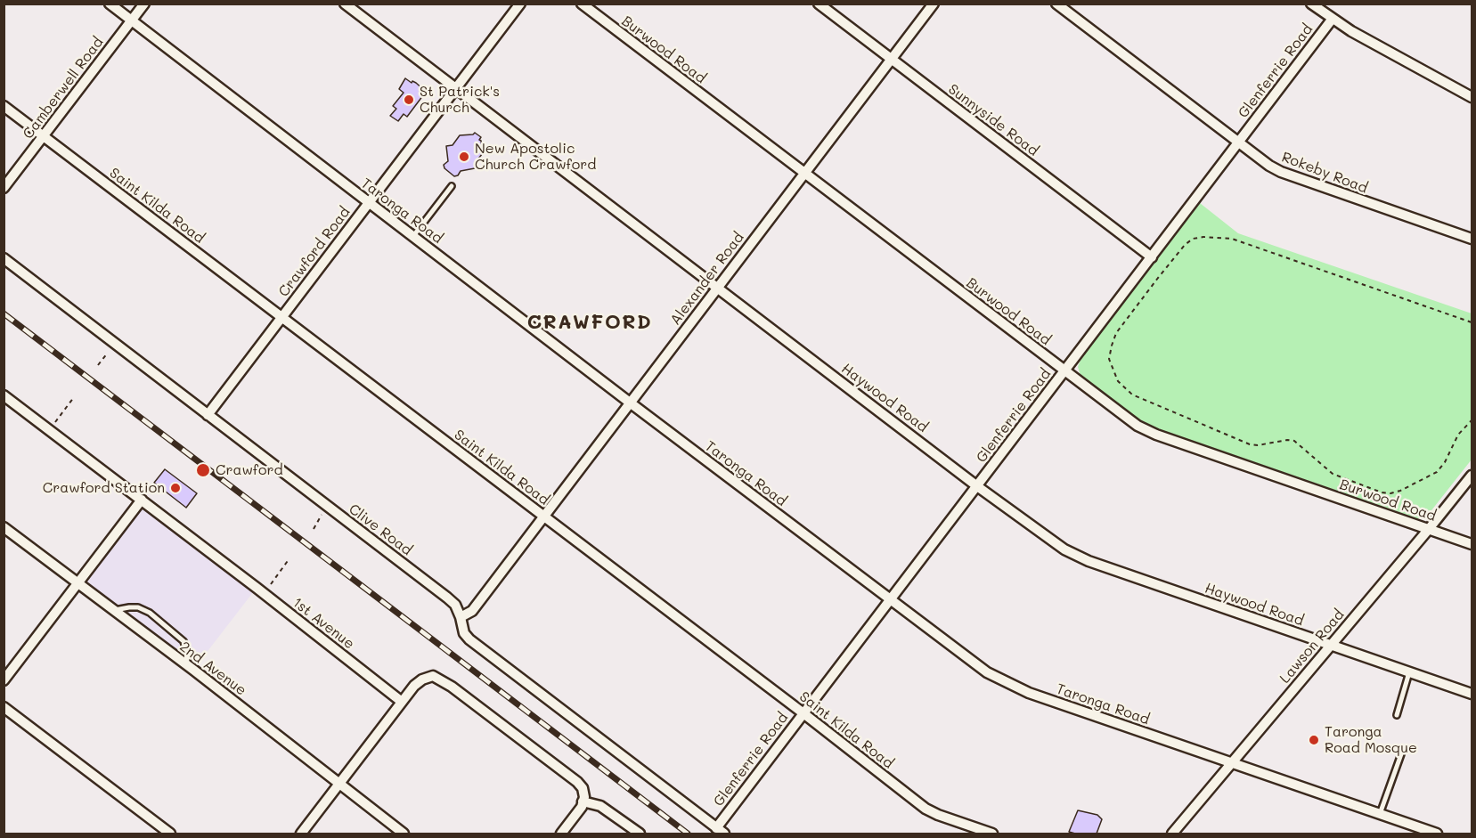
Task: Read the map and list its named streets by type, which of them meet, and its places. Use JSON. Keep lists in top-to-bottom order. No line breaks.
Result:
{"streets":{"street":["Burwood Road","Glenferrie Road","Camberwell Road","Sunnyside Road","Rokeby Road","Saint Kilda Road","Taronga Road","Crawford Road","Alexander Road","Haywood Road","Clive Road","1st Avenue","Lawson Road","2nd Avenue"]},"crossings":[["Burwood Road","Glenferrie Road"],["Burwood Road","Alexander Road"],["Burwood Road","Lawson Road"],["Glenferrie Road","Sunnyside Road"],["Glenferrie Road","Rokeby Road"],["Glenferrie Road","Saint Kilda Road"],["Glenferrie Road","Taronga Road"],["Glenferrie Road","Haywood Road"],["Glenferrie Road","Clive Road"],["Camberwell Road","Saint Kilda Road"],["Camberwell Road","Taronga Road"],["Sunnyside Road","Alexander Road"],["Saint Kilda Road","Crawford Road"],["Saint Kilda Road","Alexander Road"],["Taronga Road","Crawford Road"],["Taronga Road","Alexander Road"],["Taronga Road","Lawson Road"],["Crawford Road","Haywood Road"],["Crawford Road","Clive Road"],["Alexander Road","Haywood Road"],["Alexander Road","Clive Road"],["Haywood Road","Lawson Road"]],"districts":["CRAWFORD"],"places":["St Patrick's Church","New Apostolic Church Crawford","Crawford","Crawford Station","Taronga Road Mosque"]}
